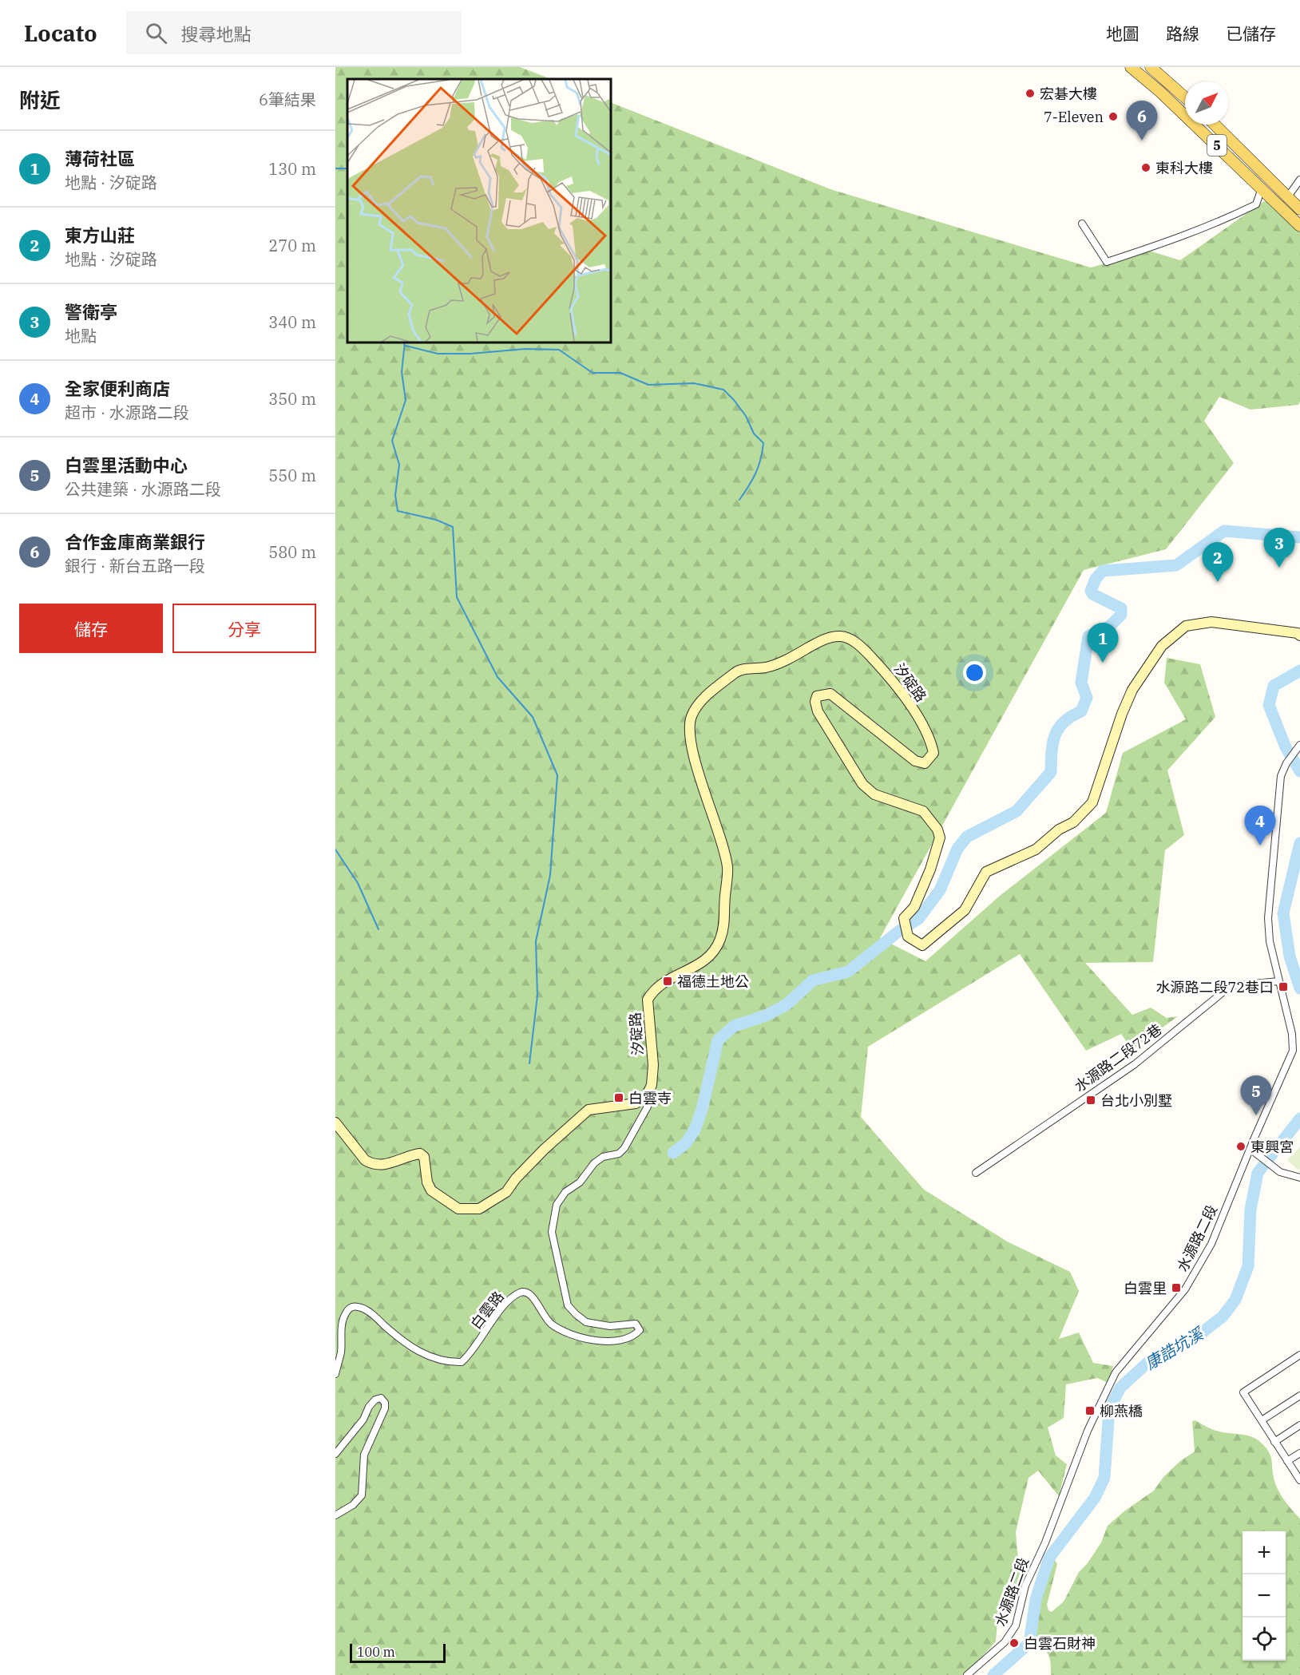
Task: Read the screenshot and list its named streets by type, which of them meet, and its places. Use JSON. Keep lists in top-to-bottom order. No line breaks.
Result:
{"streets":{"main road":["5"],"street":["汐碇路","水源路二段72巷","水源路二段","白雲路"]},"crossings":[["汐碇路","白雲路"],["水源路二段72巷","水源路二段"]],"water":["康誥坑溪"],"places":{"other":["宏碁大樓","7-Eleven","東科大樓","東興宮","白雲石財神"],"transit":["福德土地公","水源路二段72巷口","白雲寺","台北小別墅","白雲里","柳燕橋"]},"scale_bar":"100 m","north":"top right","page":{"header":"Locato","search":"搜尋地點","nav":["地圖","路線","已儲存"],"heading":["附近","6筆結果"],"pins":["6","3","2","1","4","5"],"list":[{"mark":"1","name":"薄荷社區","note":"地點 · 汐碇路","value":"130 m"},{"mark":"2","name":"東方山莊","note":"地點 · 汐碇路","value":"270 m"},{"mark":"3","name":"警衛亭","note":"地點","value":"340 m"},{"mark":"4","name":"全家便利商店","note":"超市 · 水源路二段","value":"350 m"},{"mark":"5","name":"白雲里活動中心","note":"公共建築 · 水源路二段","value":"550 m"},{"mark":"6","name":"合作金庫商業銀行","note":"銀行 · 新台五路一段","value":"580 m"}],"buttons":["儲存","分享"],"map_buttons":["+","−"],"scale":"100 m"}}
